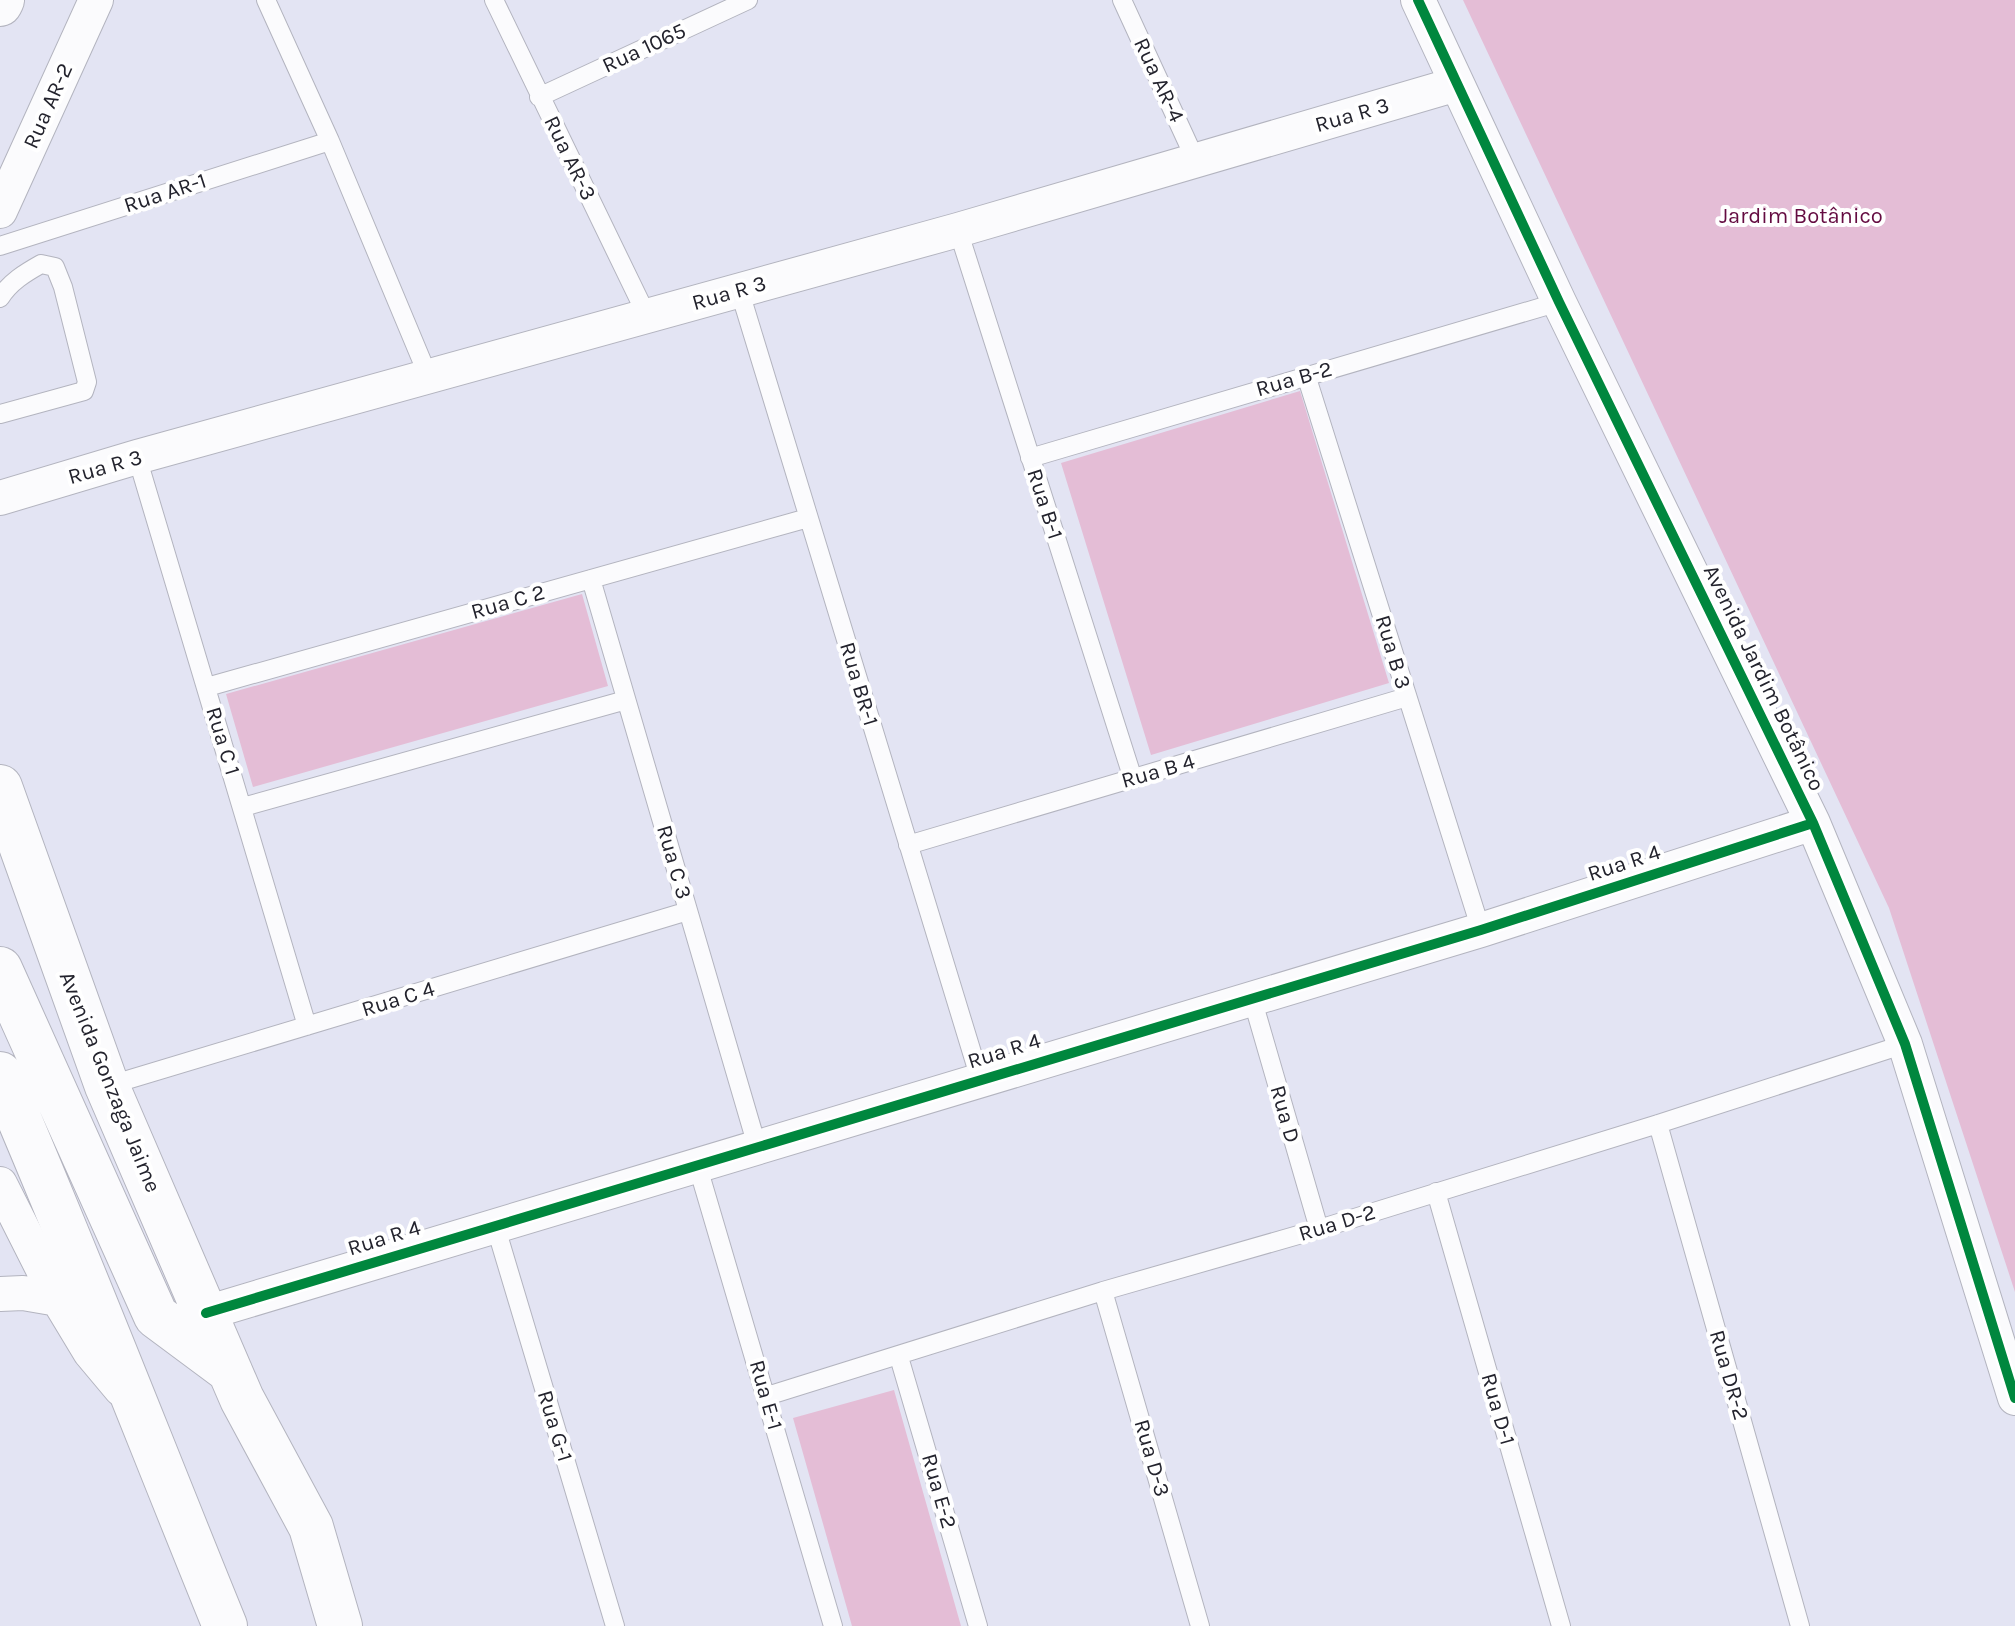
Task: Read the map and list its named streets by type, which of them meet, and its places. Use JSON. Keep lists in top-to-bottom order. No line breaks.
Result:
{"streets":{"main road":["Avenida Gonzaga Jaime"],"street":["Rua AR-2","Rua R 3","Avenida Jardim Botânico","Rua R 4"],"lane":["Rua 1065","Rua AR-4","Rua AR-3","Rua AR-1","Rua B-2","Rua B-1","Rua C 2","Rua B 3","Rua BR-1","Rua C 1","Rua B 4","Rua C 3","Rua C 4","Rua D","Rua D-2","Rua DR-2","Rua E-1","Rua D-1","Rua G-1","Rua D-3","Rua E-2"]},"crossings":[["Rua 1065","Rua AR-3"],["Rua AR-4","Rua R 3"],["Rua R 3","Rua AR-3"],["Rua R 3","Rua B-1"],["Rua R 3","Avenida Jardim Botânico"],["Rua R 3","Rua BR-1"],["Rua R 3","Rua C 1"],["Rua B-2","Rua B-1"],["Rua B-2","Rua B 3"],["Rua B-2","Avenida Jardim Botânico"],["Rua B-1","Rua B 4"],["Rua C 2","Rua BR-1"],["Rua C 2","Rua C 1"],["Rua C 2","Rua C 3"],["Rua B 3","Rua B 4"],["Rua B 3","Rua R 4"],["Avenida Jardim Botânico","Rua R 4"],["Avenida Jardim Botânico","Rua D-2"],["Rua BR-1","Rua B 4"],["Rua BR-1","Rua R 4"],["Rua C 1","Rua C 4"],["Rua C 3","Rua R 4"],["Rua C 3","Rua C 4"],["Rua R 4","Avenida Gonzaga Jaime"],["Rua R 4","Rua D"],["Rua R 4","Rua E-1"],["Rua R 4","Rua G-1"],["Rua C 4","Avenida Gonzaga Jaime"],["Rua D","Rua D-2"],["Rua D-2","Rua DR-2"],["Rua D-2","Rua E-1"],["Rua D-2","Rua D-1"],["Rua D-2","Rua D-3"],["Rua D-2","Rua E-2"]],"parks":["Jardim Botânico"]}
